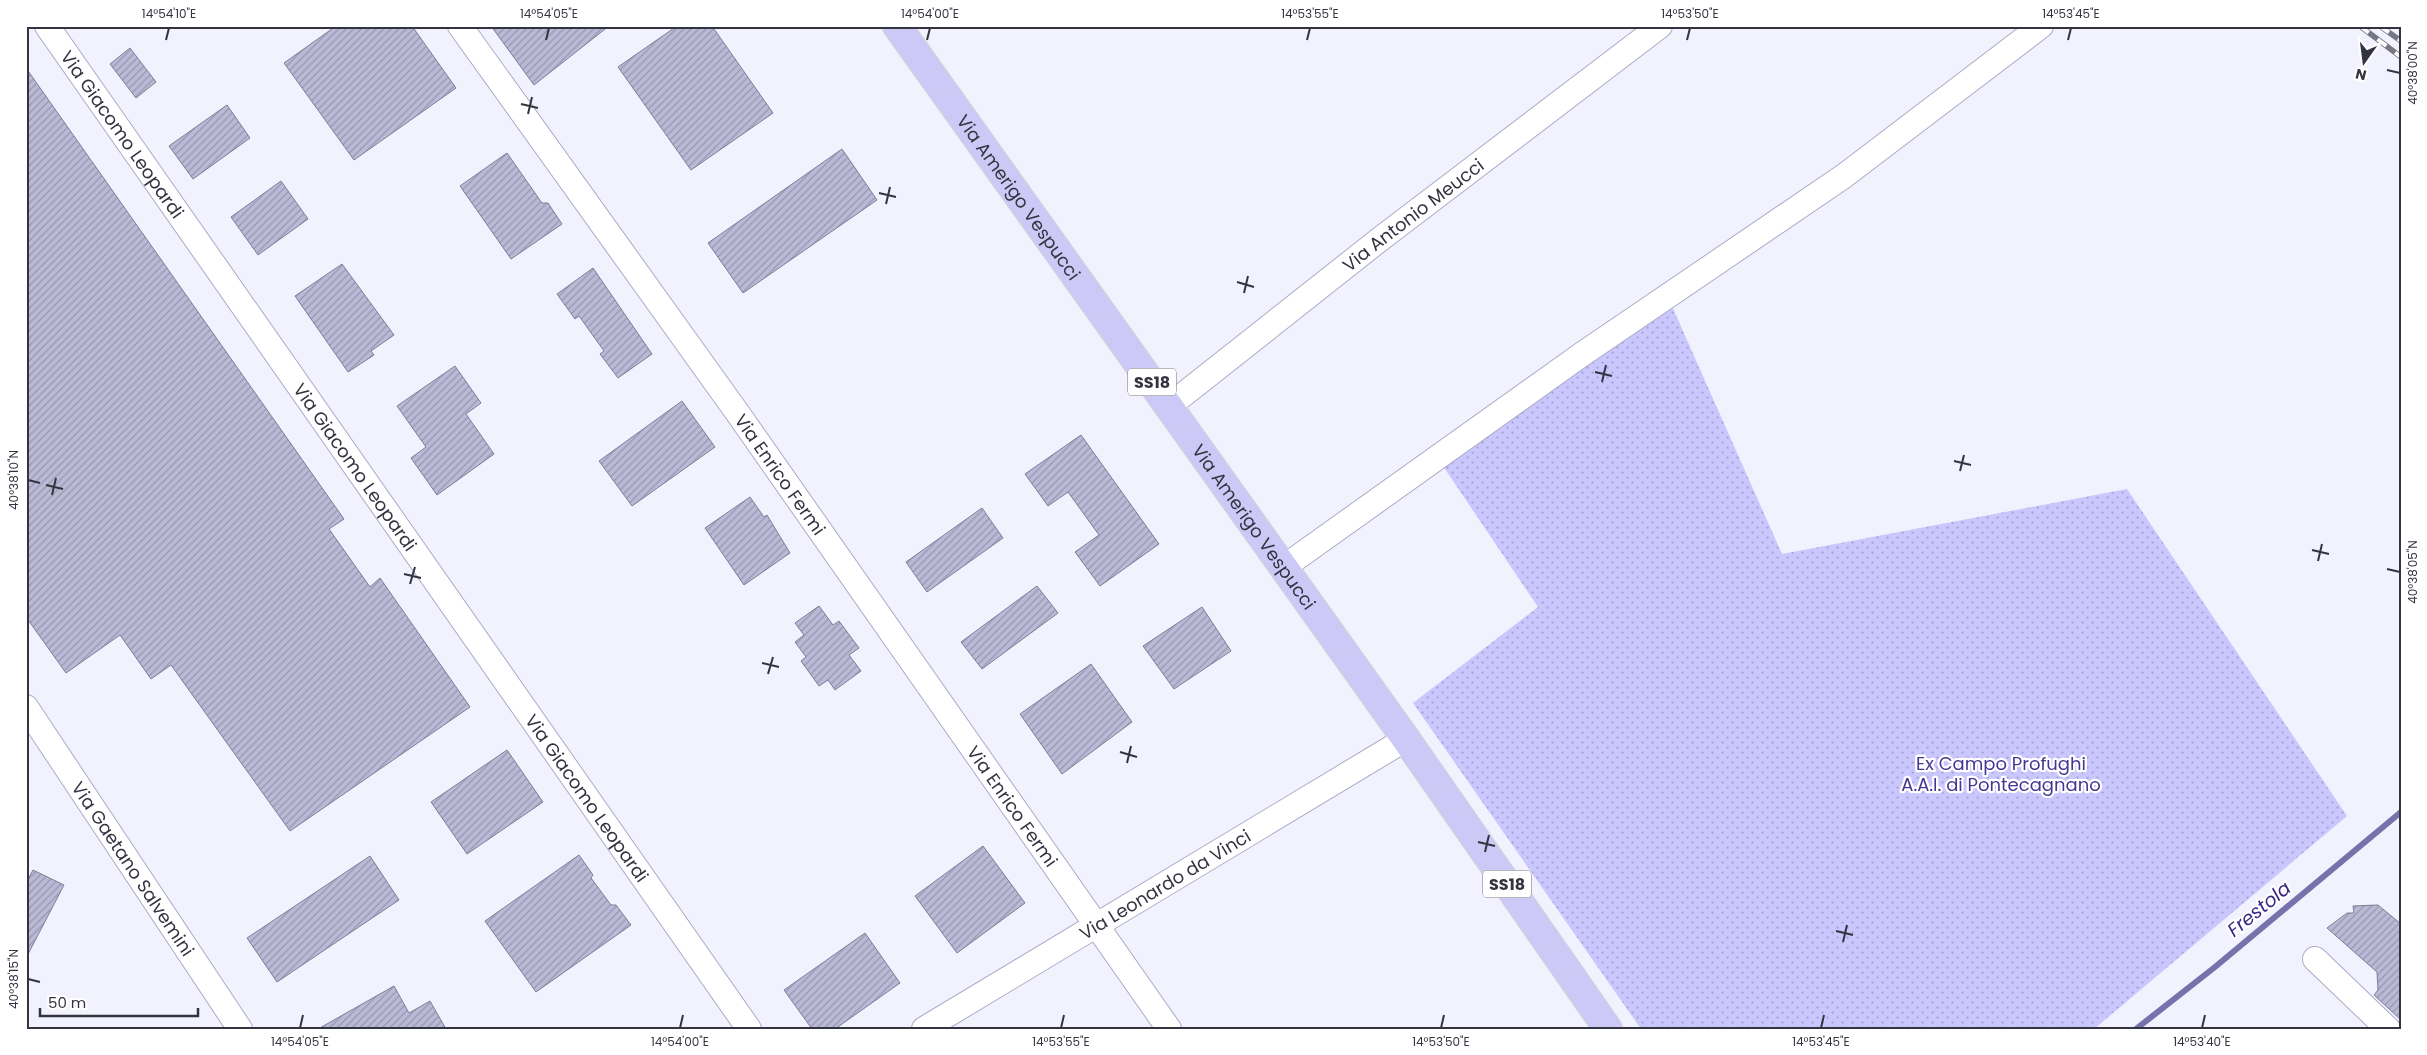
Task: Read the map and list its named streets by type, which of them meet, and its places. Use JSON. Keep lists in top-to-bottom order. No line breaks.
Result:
{"streets":{"main road":["Via Amerigo Vespucci","SS18"],"street":["Via Giacomo Leopardi","Via Antonio Meucci","Via Enrico Fermi","Via Gaetano Salvemini","Via Leonardo da Vinci"]},"crossings":[["Via Amerigo Vespucci","Via Antonio Meucci"],["Via Amerigo Vespucci","Via Leonardo da Vinci"],["Via Enrico Fermi","Via Leonardo da Vinci"]],"water":["Frestola"],"parks":["Ex Campo Profughi A.A.I. di Pontecagnano"],"scale_bar":"50 m","north":"bottom","coordinates":["14°54'10\"E","14°54'05\"E","14°54'00\"E","14°53'55\"E","14°53'50\"E","14°53'45\"E","40°38'00\"N","40°38'10\"N","40°38'05\"N","40°38'15\"N","14°53'40\"E"]}
